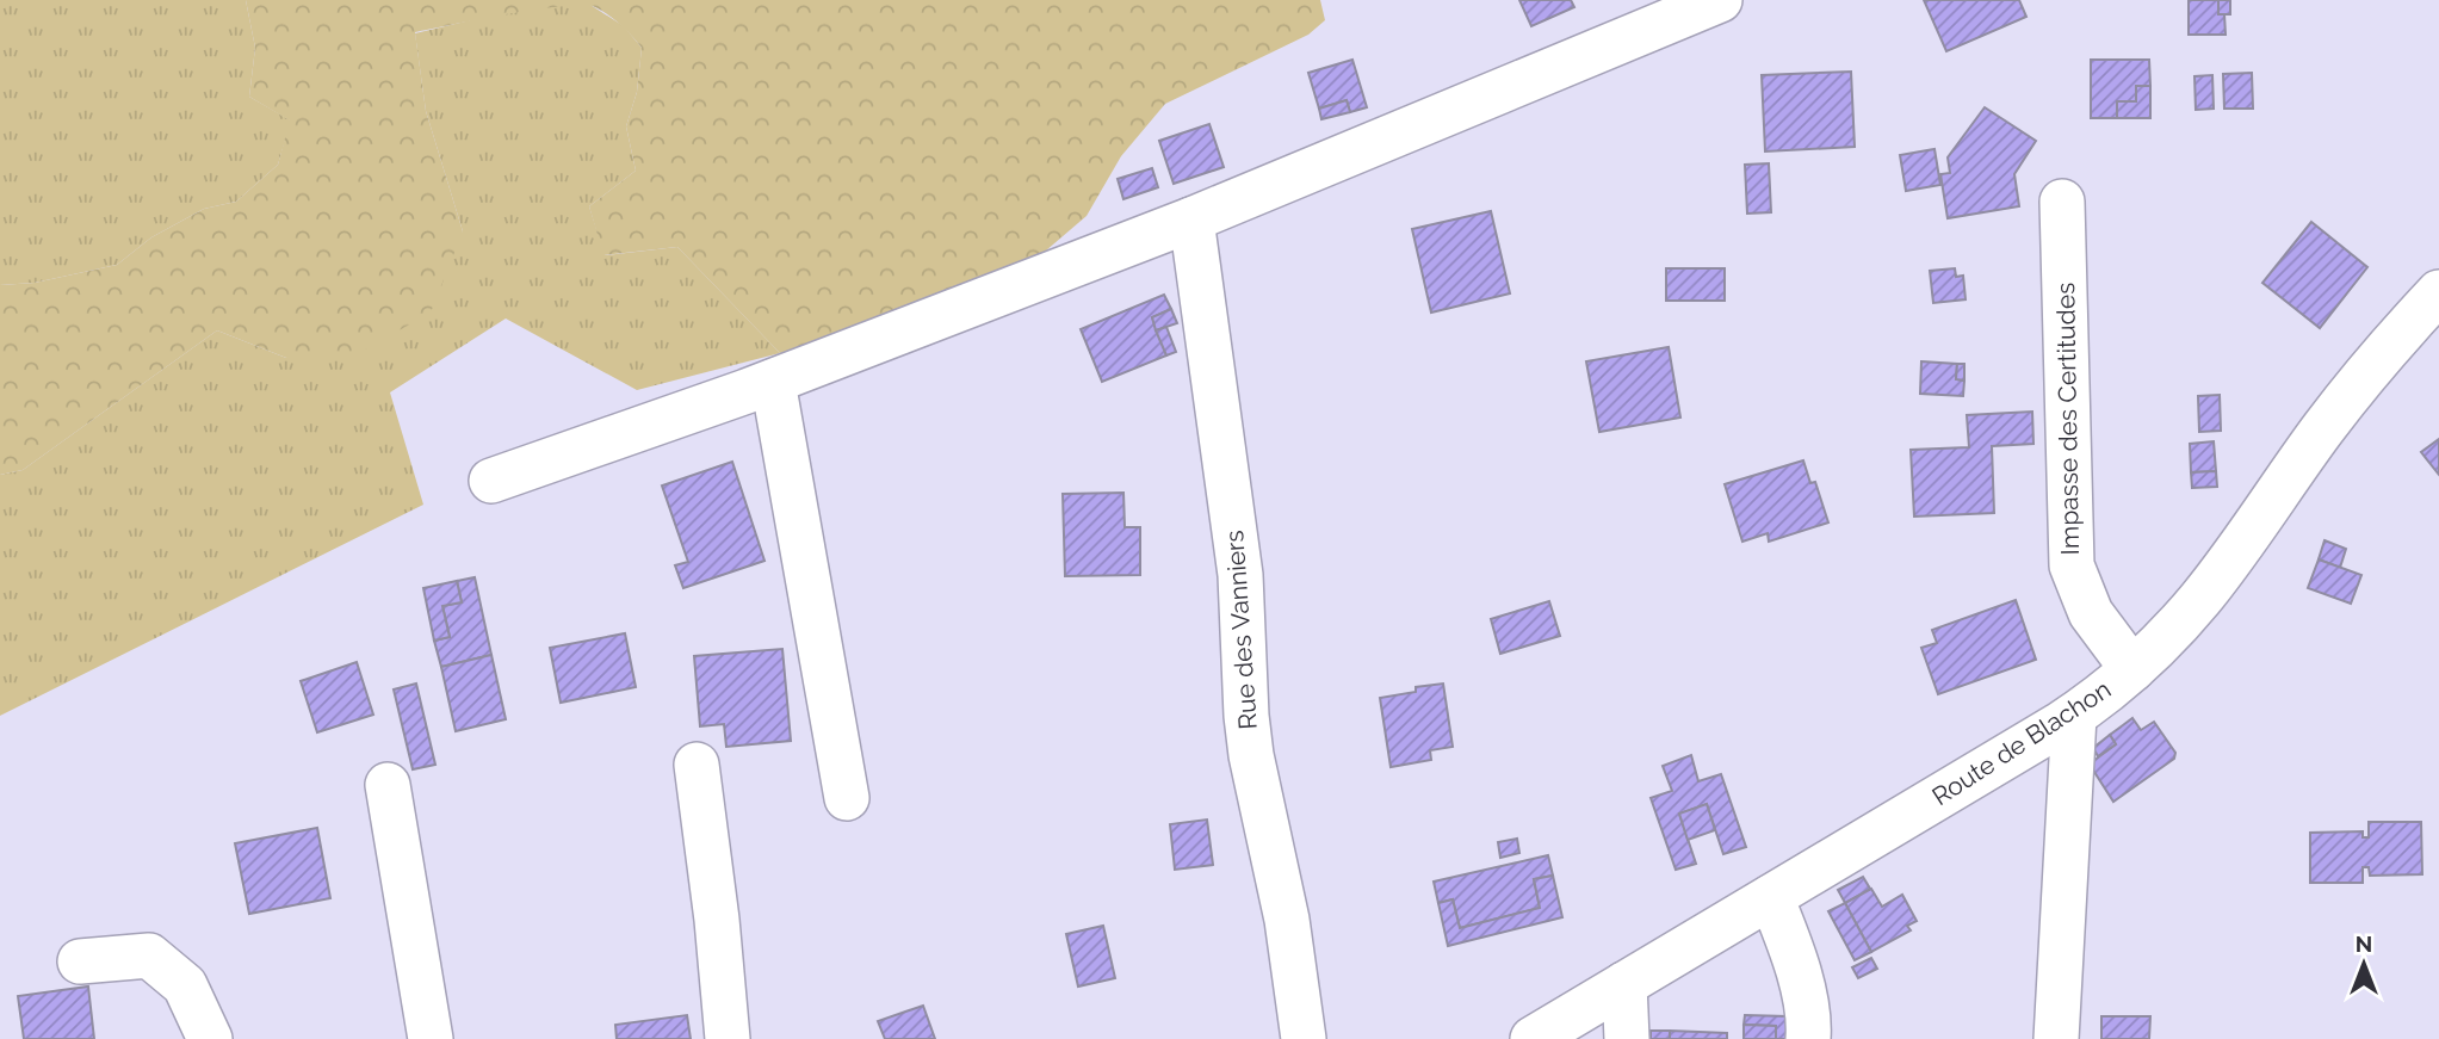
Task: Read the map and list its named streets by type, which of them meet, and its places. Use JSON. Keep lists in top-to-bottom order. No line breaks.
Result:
{"streets":{"street":["Impasse des Certitudes","Rue des Vanniers","Route de Blachon"]},"crossings":[["Impasse des Certitudes","Route de Blachon"]],"north":"top"}
